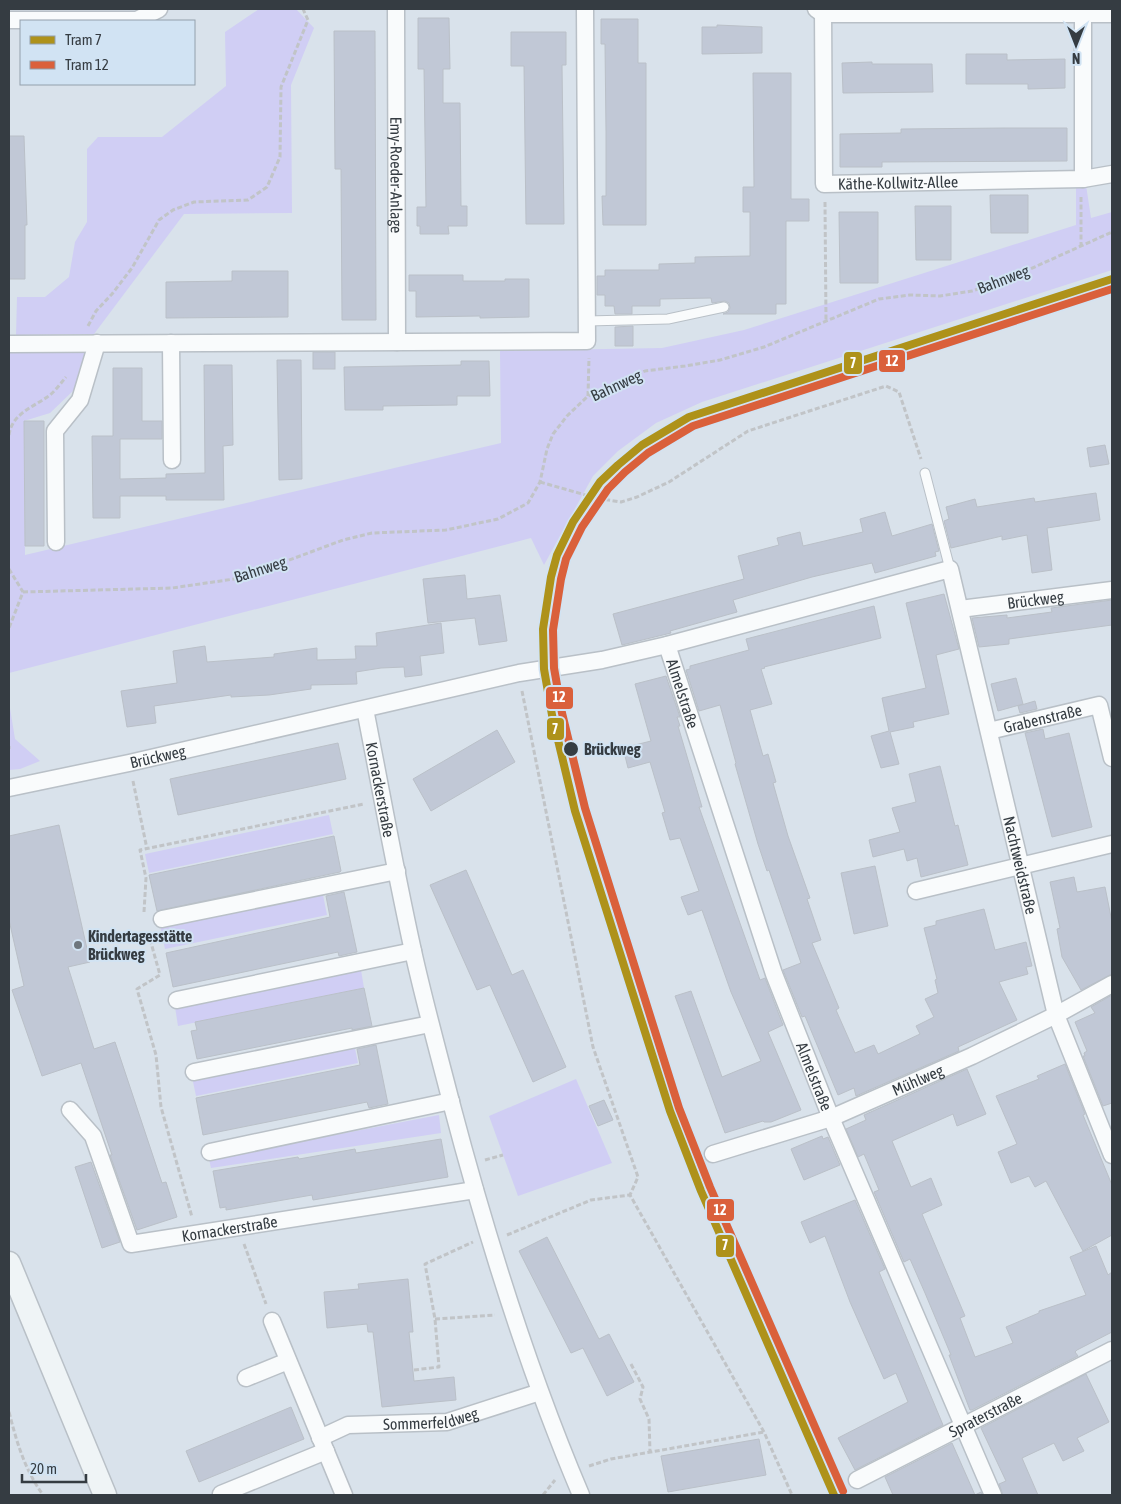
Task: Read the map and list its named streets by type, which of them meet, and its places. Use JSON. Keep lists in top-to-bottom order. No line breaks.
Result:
{"streets":{"street":["Emy-Roeder-Anlage","Käthe-Kollwitz-Allee","Brückweg","Almelstraße","Grabenstraße","Kornackerstraße","Nachtweidstraße","Mühlweg","Spraterstraße","Sommerfeldweg"],"path":["Bahnweg"]},"crossings":[["Brückweg","Almelstraße"],["Brückweg","Kornackerstraße"],["Brückweg","Nachtweidstraße"],["Almelstraße","Mühlweg"],["Almelstraße","Spraterstraße"],["Grabenstraße","Nachtweidstraße"],["Kornackerstraße","Sommerfeldweg"],["Nachtweidstraße","Mühlweg"]],"places":["Brückweg","Kindertagesstätte Brückweg"],"lines":["tram line 7","tram line 12"],"legend":["Tram 7","Tram 12"],"scale_bar":"20 m","north":"bottom"}
